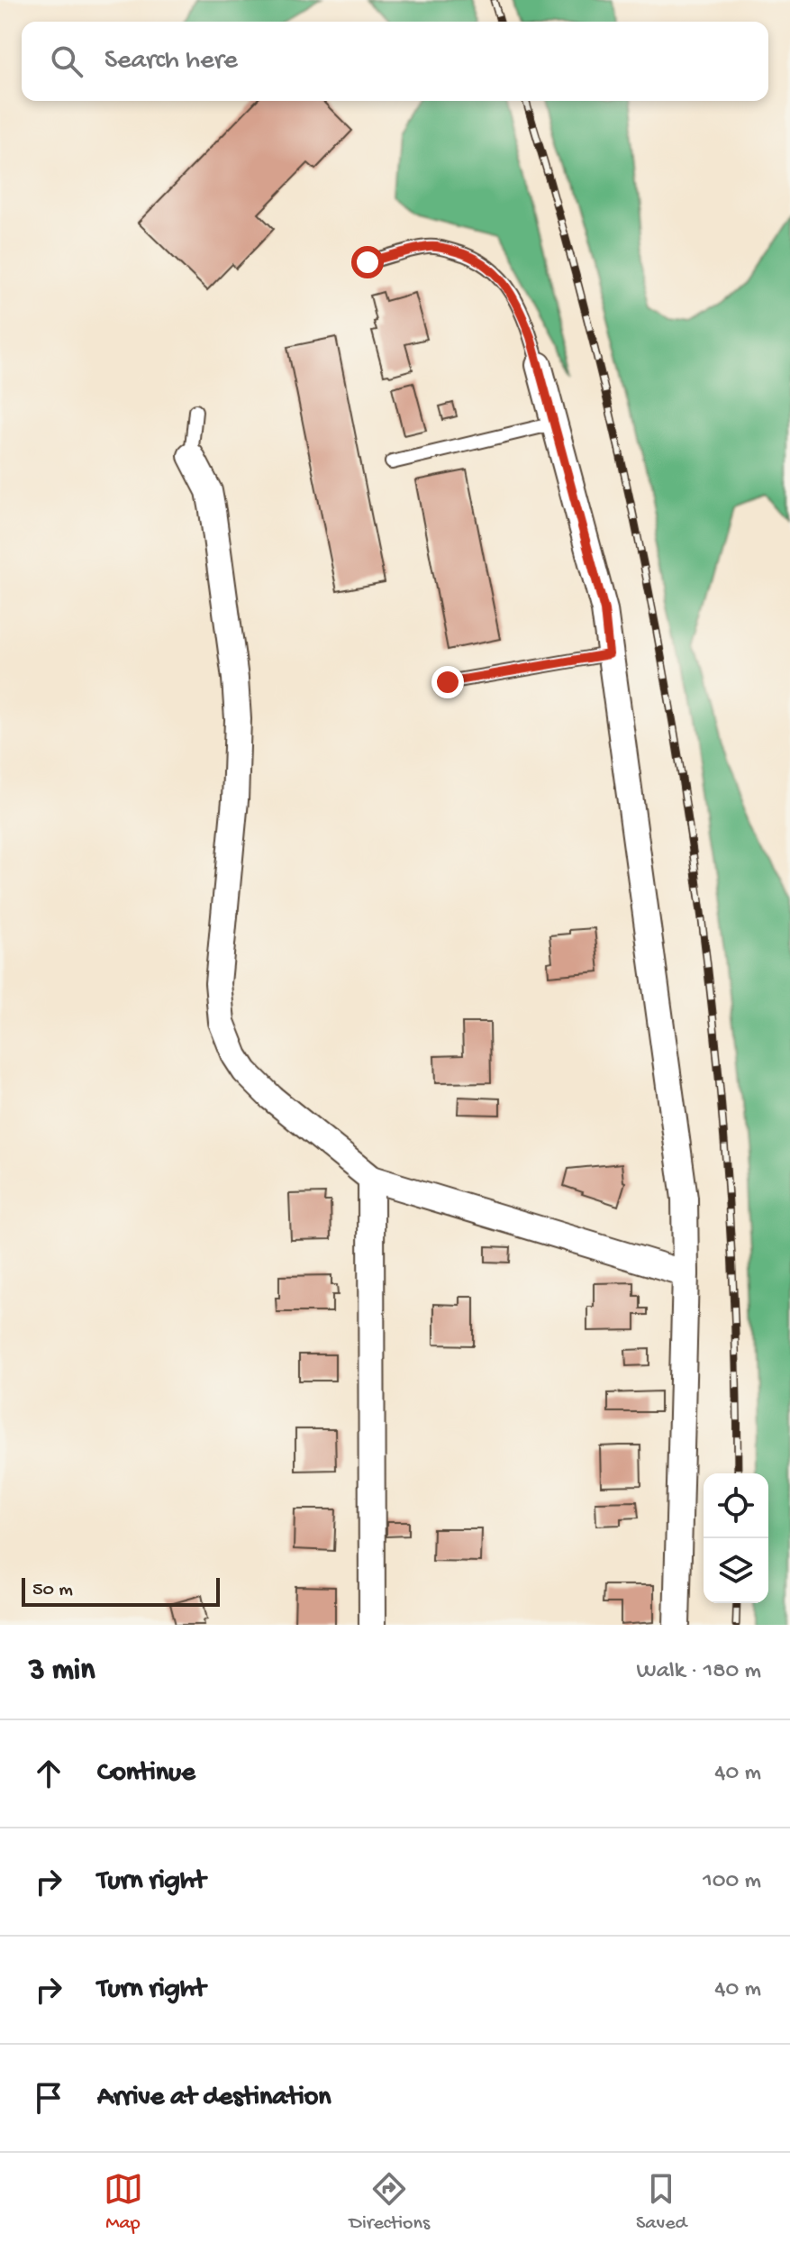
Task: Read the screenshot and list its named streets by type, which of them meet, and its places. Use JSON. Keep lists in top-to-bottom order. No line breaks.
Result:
{"scale_bar":"50 m","page":{"search":"Search here","scale":"50 m","heading":["3 min","Walk · 180 m"],"list":[["Continue","40 m"],["Turn right","100 m"],["Turn right","40 m"],"Arrive at destination"],"nav":["Map","Directions","Saved"]}}
